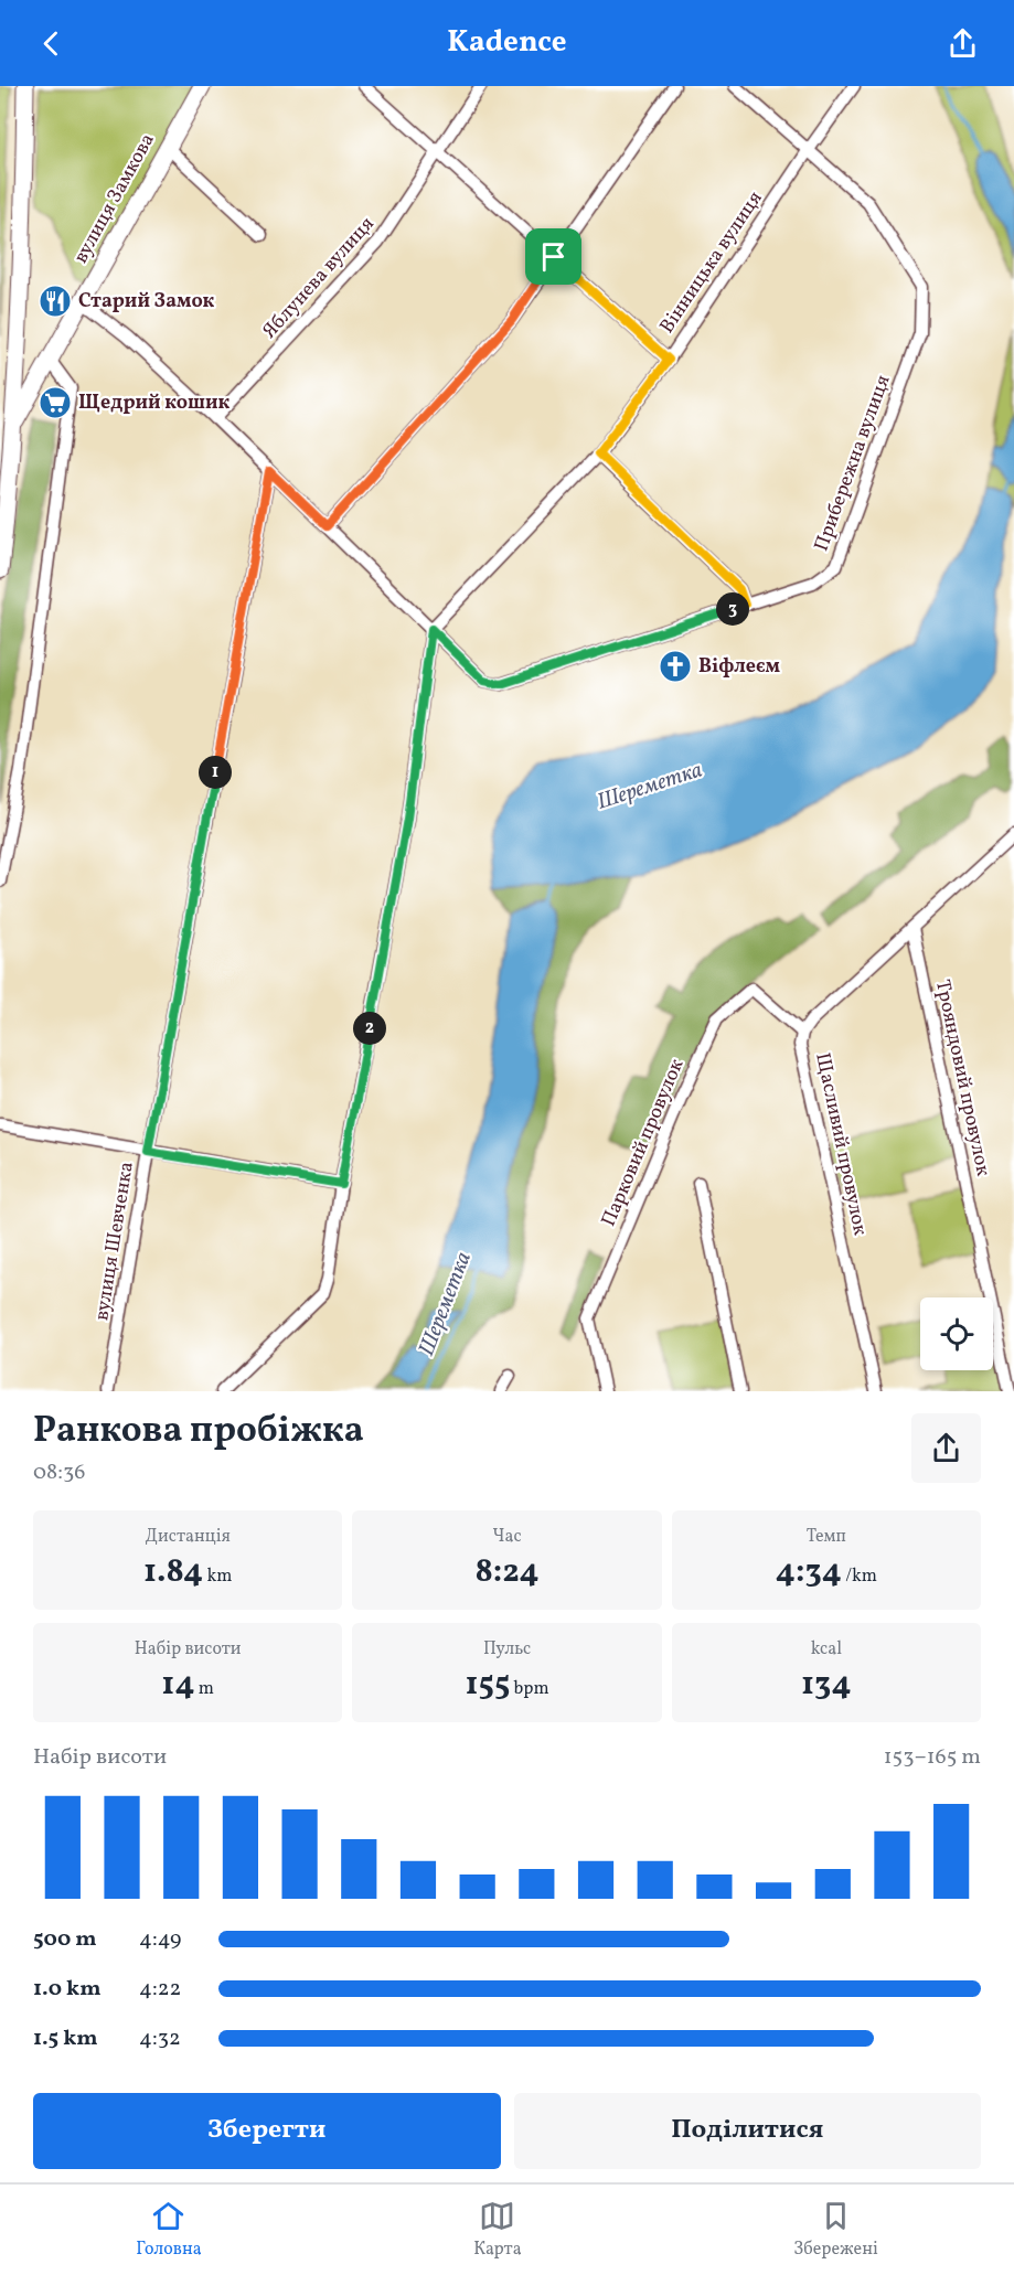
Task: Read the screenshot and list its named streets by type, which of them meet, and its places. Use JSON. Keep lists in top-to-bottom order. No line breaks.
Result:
{"streets":{"main road":["вулиця Замкова"],"street":["Вінницька вулиця","Яблунева вулиця","Прибережна вулиця","Трояндовий провулок","Парковий провулок","Щасливий провулок","вулиця Шевченка"]},"crossings":[["вулиця Замкова","Прибережна вулиця"],["Вінницька вулиця","Прибережна вулиця"],["Яблунева вулиця","Прибережна вулиця"],["Прибережна вулиця","вулиця Шевченка"],["Трояндовий провулок","Щасливий провулок"],["Парковий провулок","Щасливий провулок"]],"water":["Шереметка"],"places":{"restaurant":["Старий Замок"],"supermarket":["Щедрий кошик"],"church":["Віфлеєм"]},"page":{"header":"Kadence","pins":["3","1","2"],"heading":["Ранкова пробіжка","08:36"],"stats":[["Дистанція","1.84 km"],["Час","8:24"],["Темп","4:34 /km"],["Набір висоти","14 m"],["Пульс","155 bpm"],["kcal","134"]],"chart":["Набір висоти","153–165 m"],"list":[{"name":"500 m","note":"4:49"},{"name":"1.0 km","note":"4:22"},{"name":"1.5 km","note":"4:32"}],"buttons":["Зберегти","Поділитися"],"tabs":["Головна","Карта","Збережені"]}}
